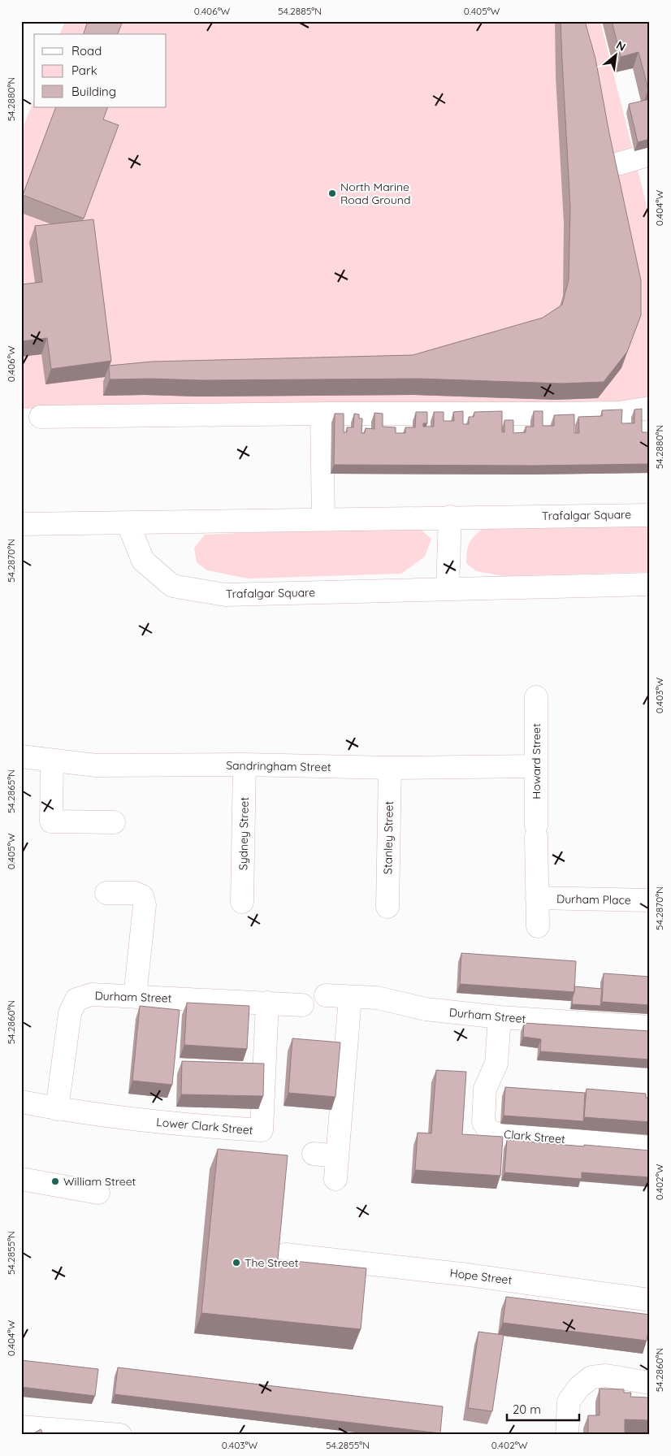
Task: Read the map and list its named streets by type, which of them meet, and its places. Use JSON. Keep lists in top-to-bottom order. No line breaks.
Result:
{"streets":{"street":["Trafalgar Square","Howard Street","Sandringham Street","Sydney Street","Stanley Street","Durham Place","Durham Street","Lower Clark Street","Clark Street","Hope Street"]},"crossings":[["Howard Street","Sandringham Street"],["Howard Street","Durham Place"],["Sandringham Street","Sydney Street"],["Sandringham Street","Stanley Street"],["Durham Street","Lower Clark Street"],["Durham Street","Clark Street"]],"places":["North Marine Road Ground","William Street","The Street"],"legend":["Road","Park","Building"],"scale_bar":"20 m","north":"top right","coordinates":["0.406°W","54.2885°N","0.405°W","54.2880°N","0.404°W","54.2870°N","0.403°W","54.2865°N","54.2860°N","0.402°W","54.2855°N"]}
